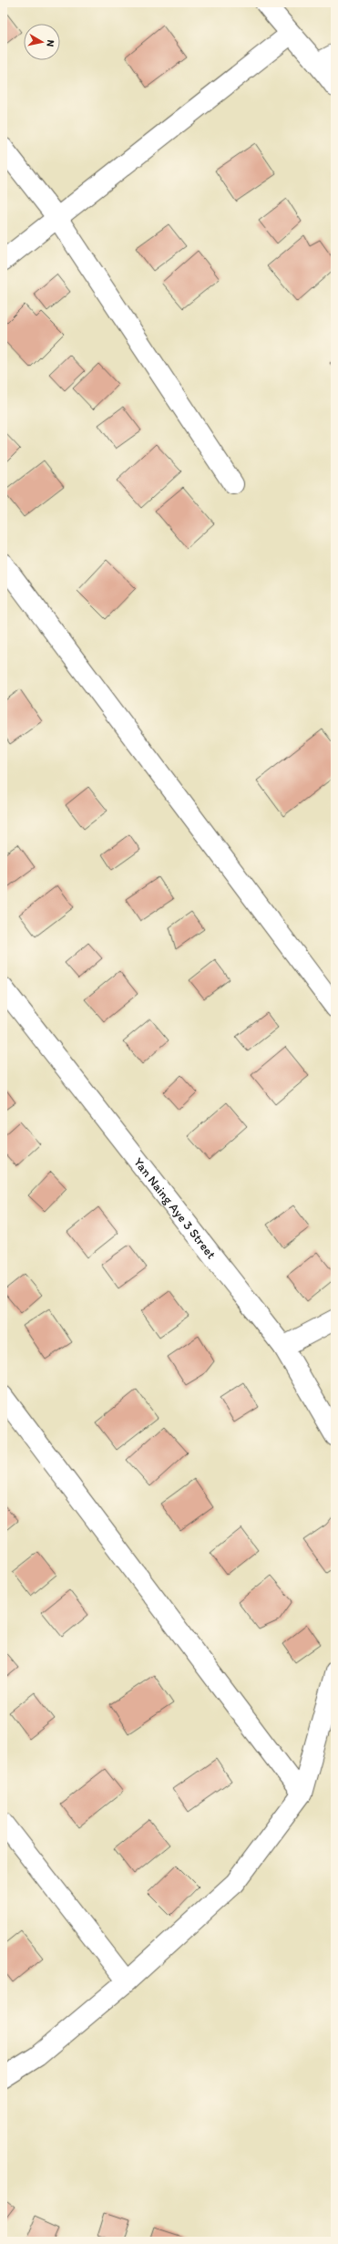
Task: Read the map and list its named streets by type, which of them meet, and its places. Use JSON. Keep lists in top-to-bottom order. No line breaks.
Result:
{"streets":{"street":["Yan Naing Aye 3 Street"]},"north":"right"}
